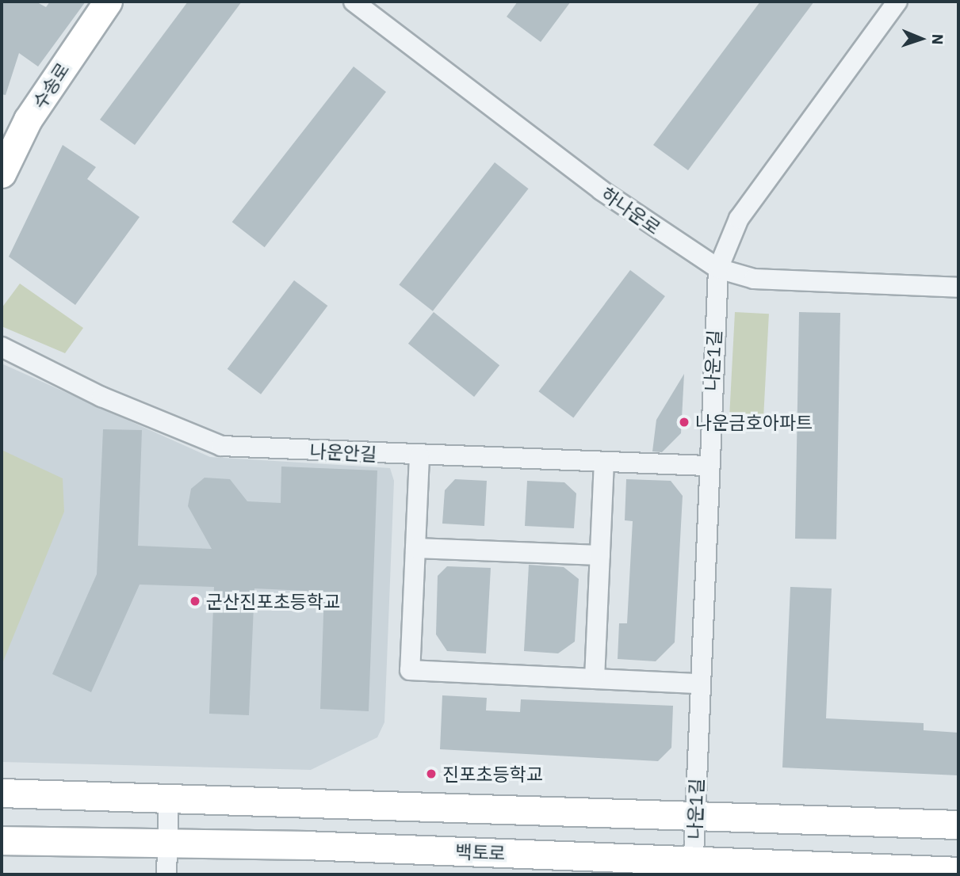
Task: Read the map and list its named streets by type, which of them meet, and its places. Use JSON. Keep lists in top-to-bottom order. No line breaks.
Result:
{"streets":{"street":["수송로","하나운로","나운1길","나운안길","백토로"]},"crossings":[["하나운로","나운1길"],["나운1길","나운안길"],["나운1길","백토로"]],"places":["나운금호아파트","군산진포초등학교","진포초등학교"],"north":"right"}
